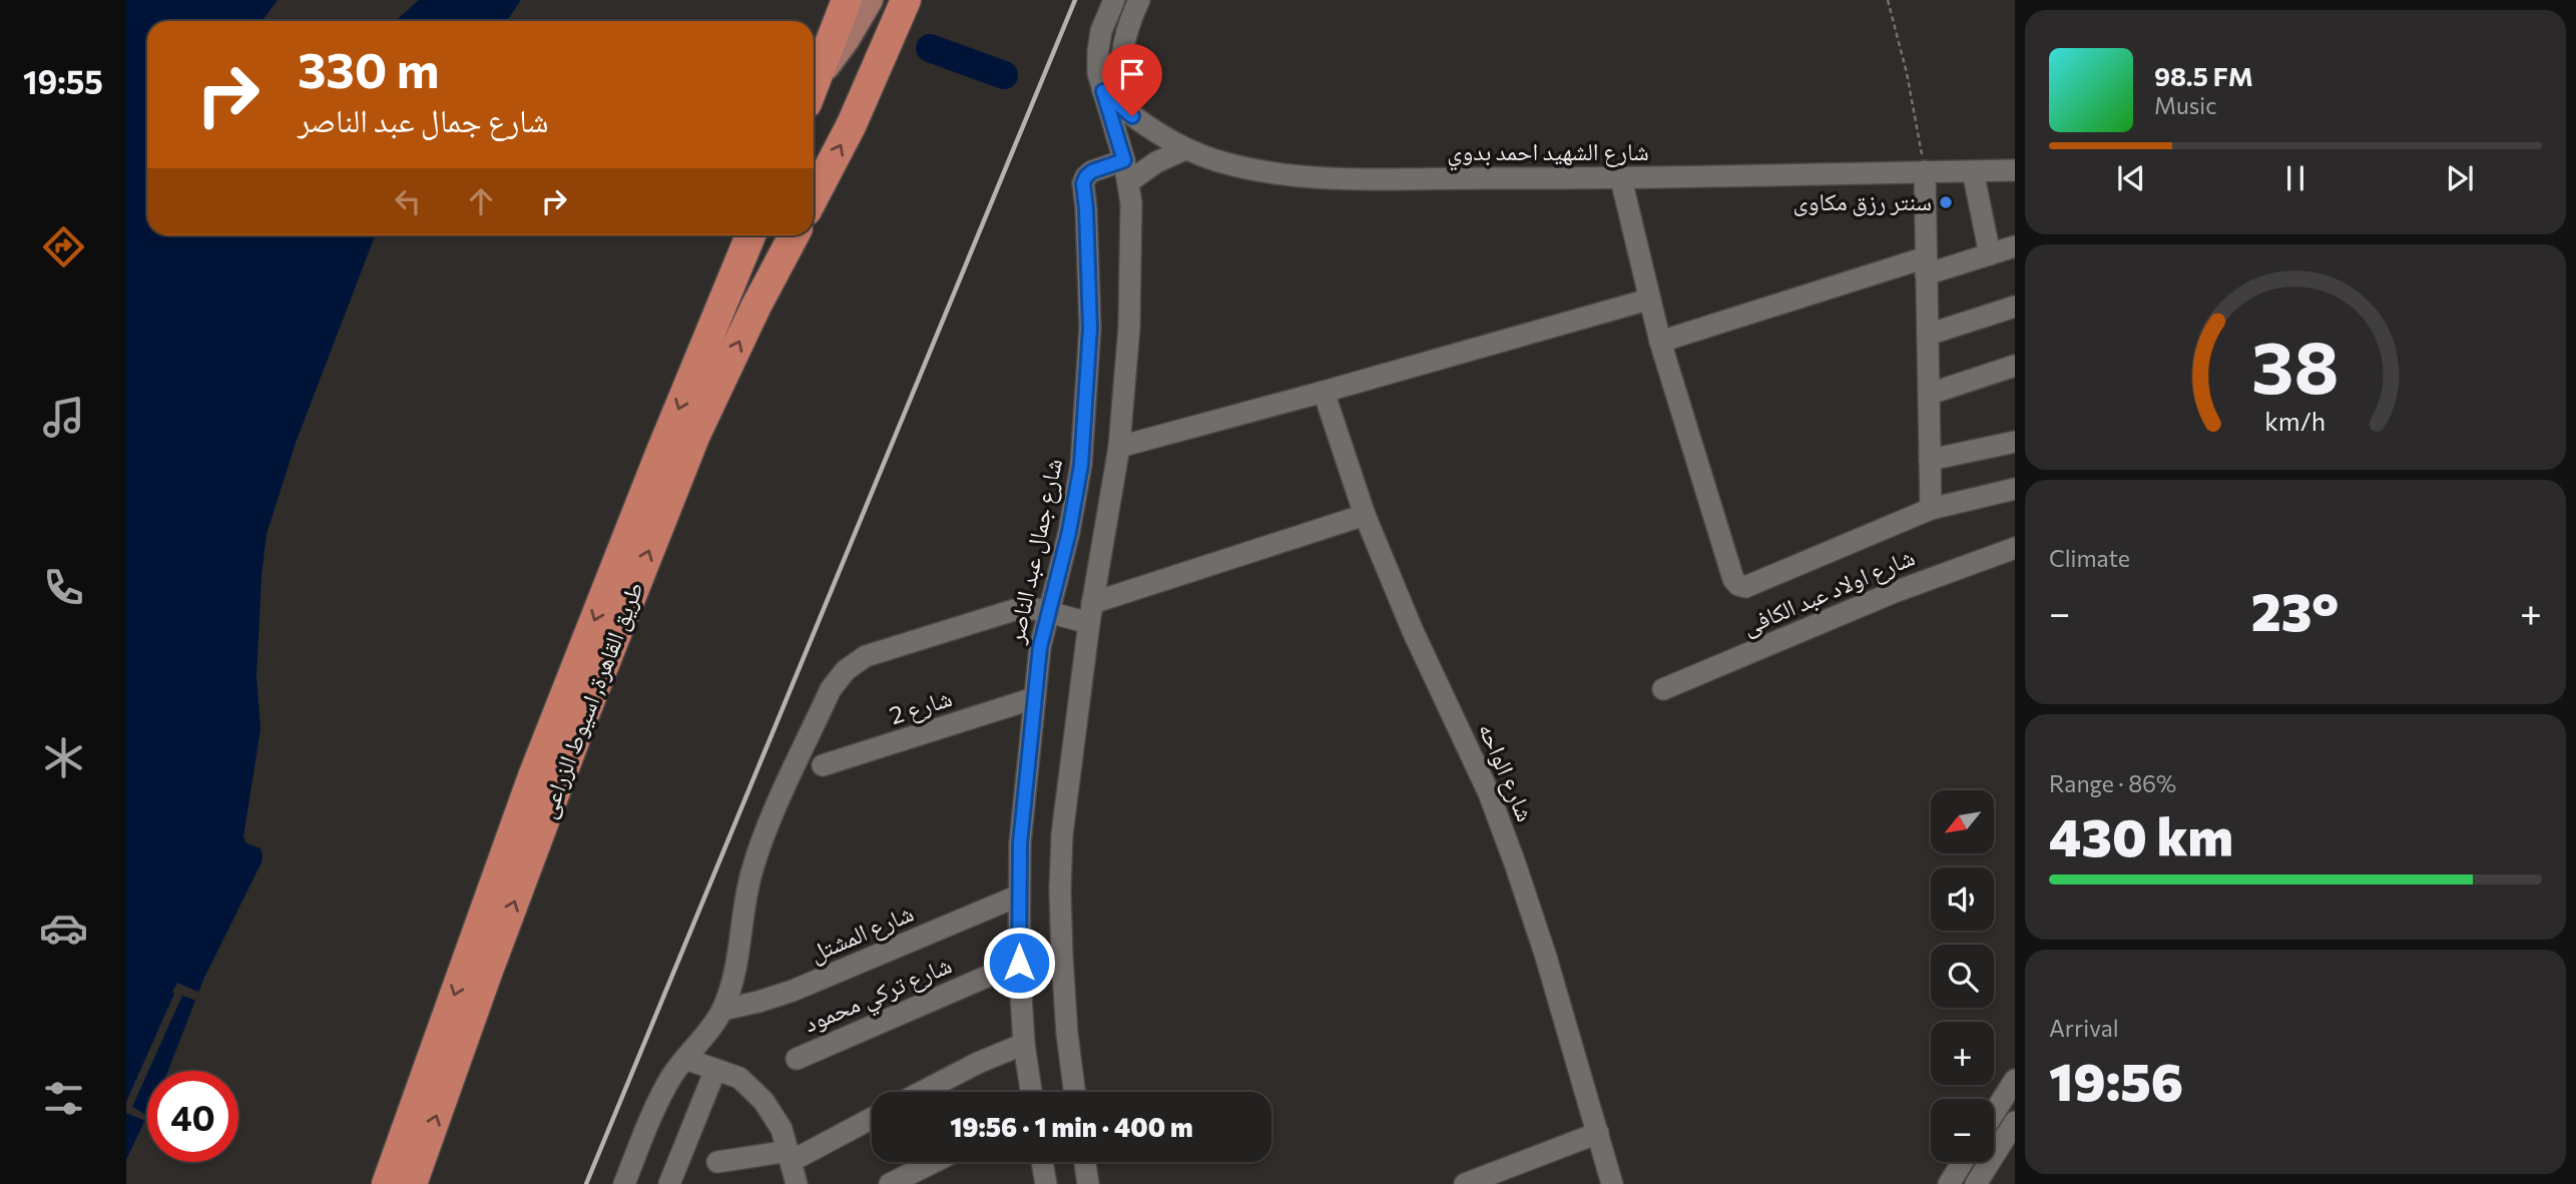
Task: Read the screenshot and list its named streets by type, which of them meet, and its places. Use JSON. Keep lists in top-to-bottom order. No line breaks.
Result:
{"streets":{"highway":["طريق القاهرة, اسيوط الزراعى"],"street":["شارع الشهيد احمد بدوي","شارع جمال عبد الناصر","شارع اولاد عبد الكافى","شارع 2","شارع الواحه","شارع المشتل","شارع تركي محمود"]},"crossings":[["شارع جمال عبد الناصر","شارع 2"],["شارع جمال عبد الناصر","شارع المشتل"],["شارع جمال عبد الناصر","شارع تركي محمود"]],"places":["سنتر رزق مكاوى"],"north":"bottom left","page":{"tabs":"19:55","turn":["330 m","شارع جمال عبد الناصر"],"song":["98.5 FM","Music"],"tile":["Climate",["Range · 86%","430 km"],["Arrival","19:56"]],"heat":["−","23°","+"],"map_buttons":["+","−"],"limit":"40","trip":"19:56 · 1 min · 400 m","gauge":["38","km/h"]}}
